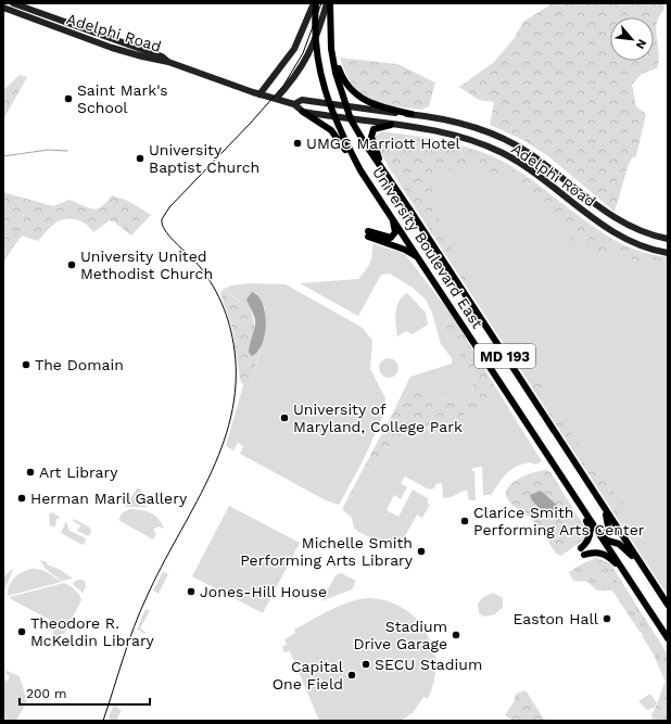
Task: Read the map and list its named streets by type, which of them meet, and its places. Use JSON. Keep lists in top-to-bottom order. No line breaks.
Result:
{"streets":{"main road":["Adelphi Road","University Boulevard East","MD 193"]},"crossings":[["Adelphi Road","University Boulevard East"]],"places":["Saint Mark's School","UMGC Marriott Hotel","University Baptist Church","University United Methodist Church","The Domain","University of Maryland, College Park","Art Library","Herman Maril Gallery","Clarice Smith Performing Arts Center","Michelle Smith Performing Arts Library","Jones-Hill House","Easton Hall","Theodore R. McKeldin Library","Stadium Drive Garage","SECU Stadium","Capital One Field"],"scale_bar":"200 m","north":"bottom right"}
